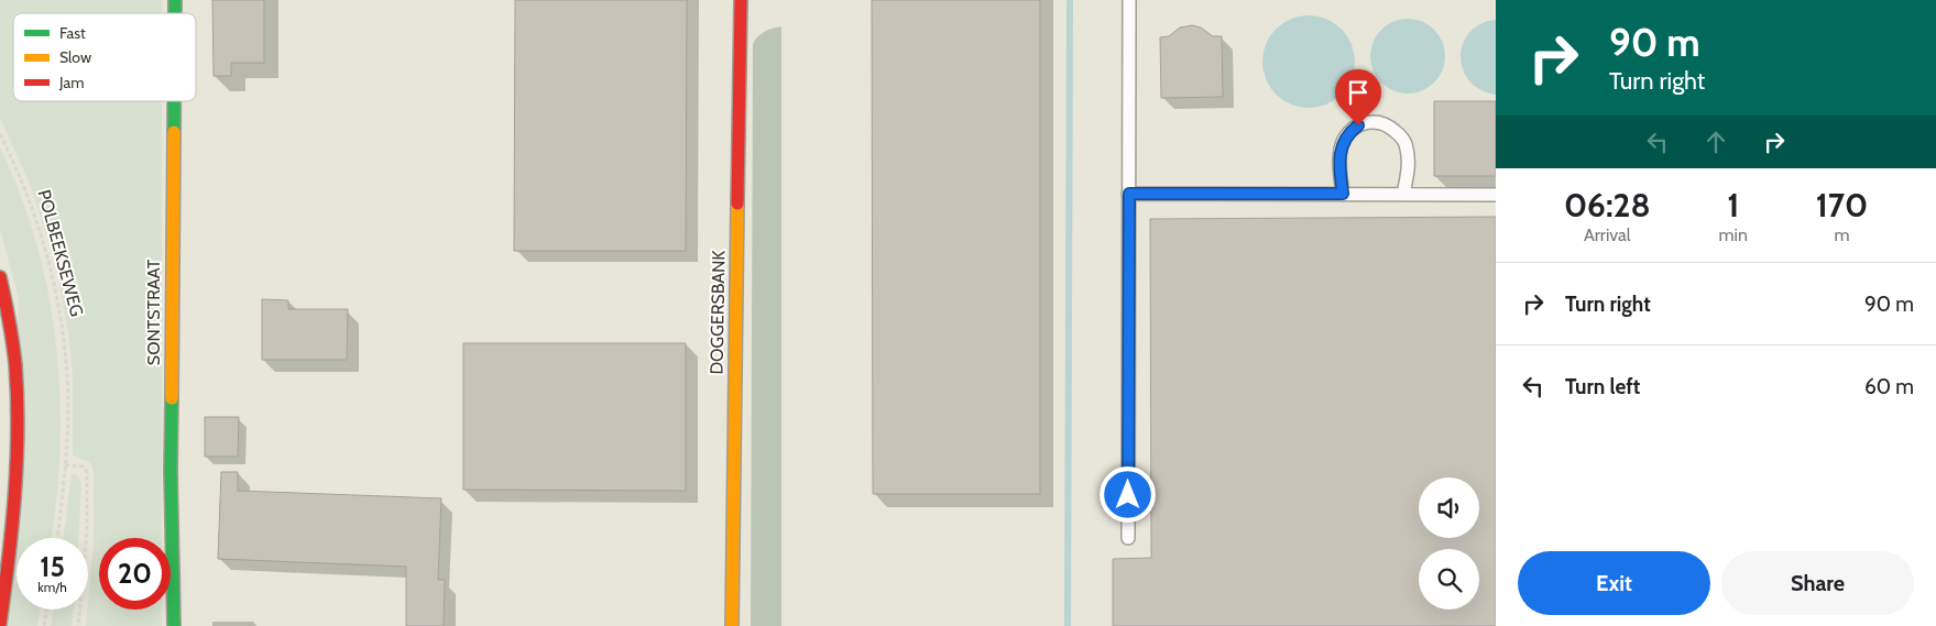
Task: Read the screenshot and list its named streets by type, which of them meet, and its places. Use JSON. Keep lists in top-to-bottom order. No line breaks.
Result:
{"streets":{"street":["SONTSTRAAT","DOGGERSBANK"],"path":["POLBEEKSEWEG"]},"legend":["Fast","Slow","Jam"],"page":{"turn":["90 m","Turn right"],"eta":["06:28","Arrival","1","min","170","m"],"list":[{"name":"Turn right","value":"90 m"},{"name":"Turn left","value":"60 m"}],"speed":"15 km/h","limit":"20","buttons":["Exit","Share"]}}
